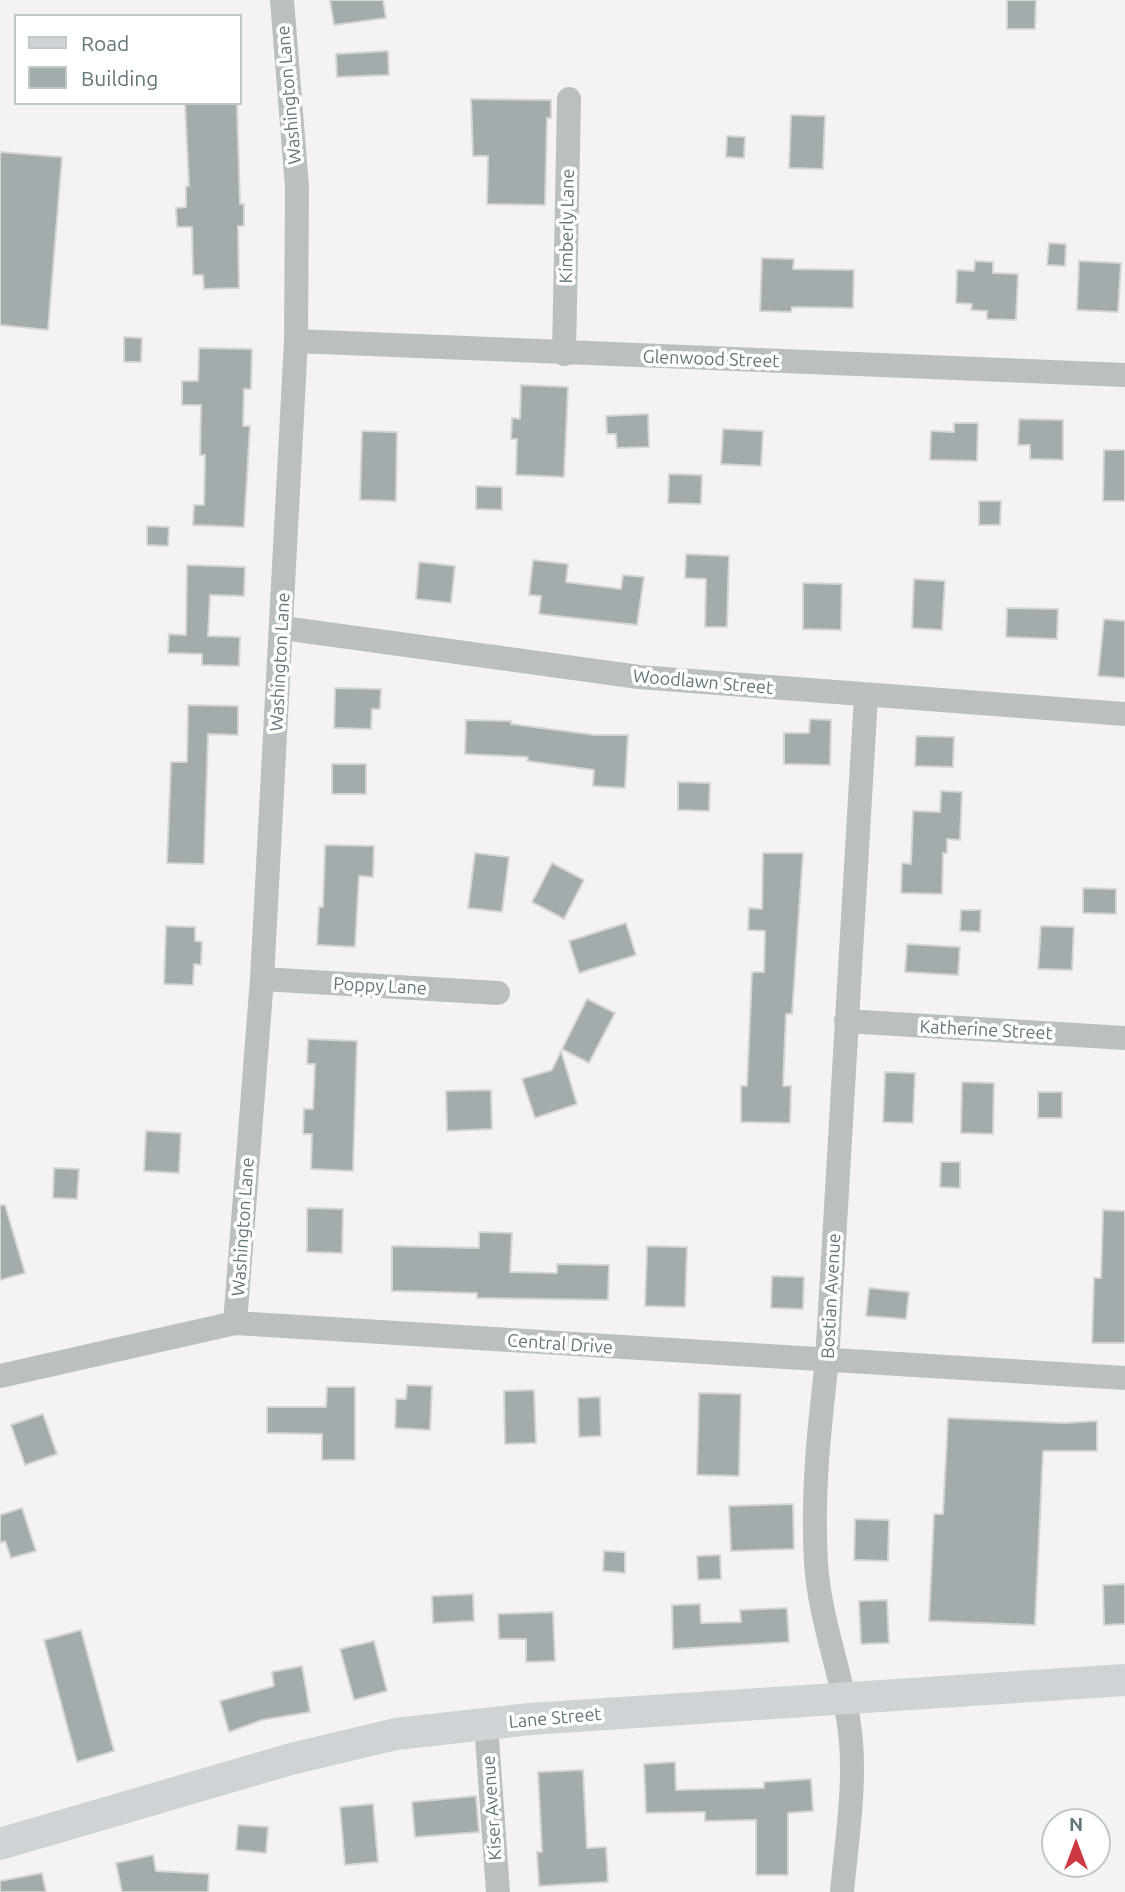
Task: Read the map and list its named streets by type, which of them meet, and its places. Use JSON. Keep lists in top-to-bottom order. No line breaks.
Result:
{"streets":{"main road":["Lane Street"],"street":["Washington Lane","Kimberly Lane","Glenwood Street","Woodlawn Street","Poppy Lane","Katherine Street","Bostian Avenue","Central Drive","Kiser Avenue"]},"crossings":[["Washington Lane","Glenwood Street"],["Washington Lane","Woodlawn Street"],["Washington Lane","Poppy Lane"],["Washington Lane","Central Drive"],["Kimberly Lane","Glenwood Street"],["Woodlawn Street","Bostian Avenue"],["Katherine Street","Bostian Avenue"],["Bostian Avenue","Central Drive"],["Bostian Avenue","Lane Street"],["Lane Street","Kiser Avenue"]],"legend":["Road","Building"],"north":"top"}
